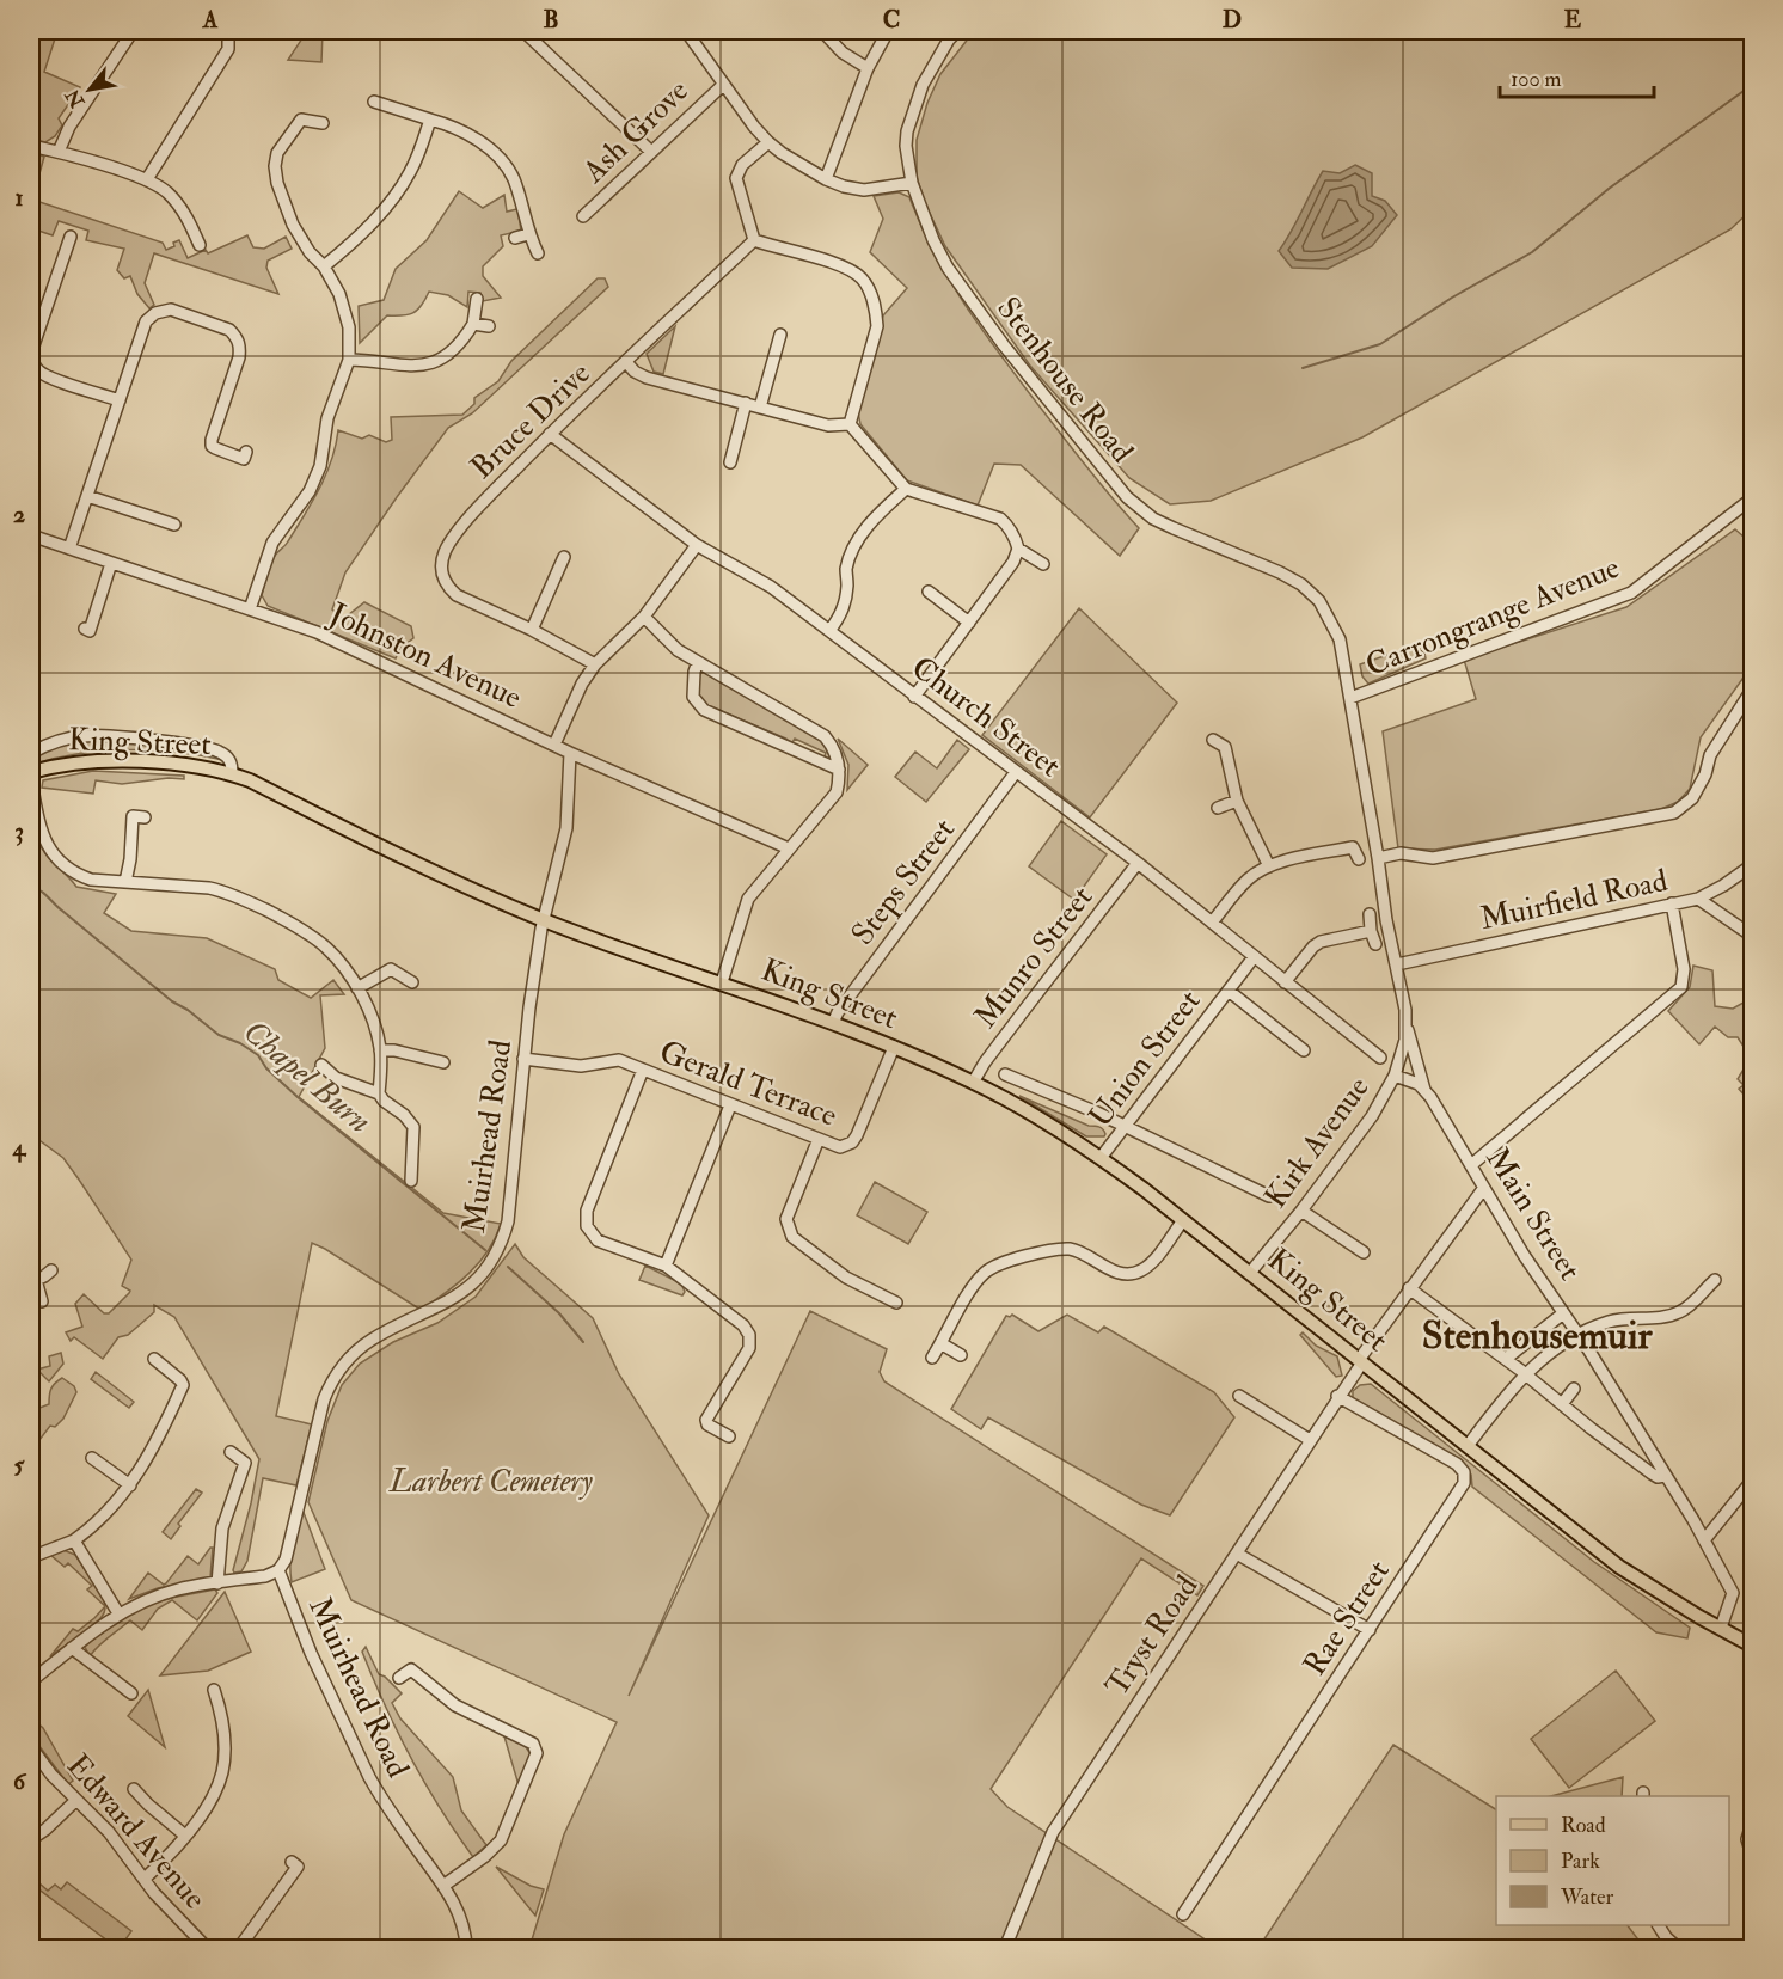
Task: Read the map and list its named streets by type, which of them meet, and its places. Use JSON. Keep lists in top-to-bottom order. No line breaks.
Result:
{"streets":{"main road":["King Street"],"street":["Ash Grove","Stenhouse Road","Bruce Drive","Carrongrange Avenue","Johnston Avenue","Church Street","Steps Street","Muirfield Road","Munro Street","Union Street","Gerald Terrace","Muirhead Road","Kirk Avenue","Main Street","Rae Street","Tryst Road","Edward Avenue"]},"crossings":[["Stenhouse Road","Main Street"],["Bruce Drive","Church Street"],["Carrongrange Avenue","Main Street"],["Johnston Avenue","Muirhead Road"],["Church Street","Steps Street"],["Church Street","Munro Street"],["Church Street","Union Street"],["King Street","Steps Street"],["King Street","Munro Street"],["King Street","Union Street"],["King Street","Gerald Terrace"],["King Street","Muirhead Road"],["King Street","Kirk Avenue"],["King Street","Main Street"],["King Street","Tryst Road"],["Muirfield Road","Main Street"],["Gerald Terrace","Muirhead Road"],["Kirk Avenue","Main Street"],["Main Street","Tryst Road"],["Rae Street","Tryst Road"]],"districts":["Stenhousemuir"],"water":["Chapel Burn"],"parks":["Larbert Cemetery"],"legend":["Road","Park","Water"],"scale_bar":"100 m","north":"bottom left","grid":{"columns":["A","B","C","D","E"],"rows":["1","2","3","4","5","6"]}}
